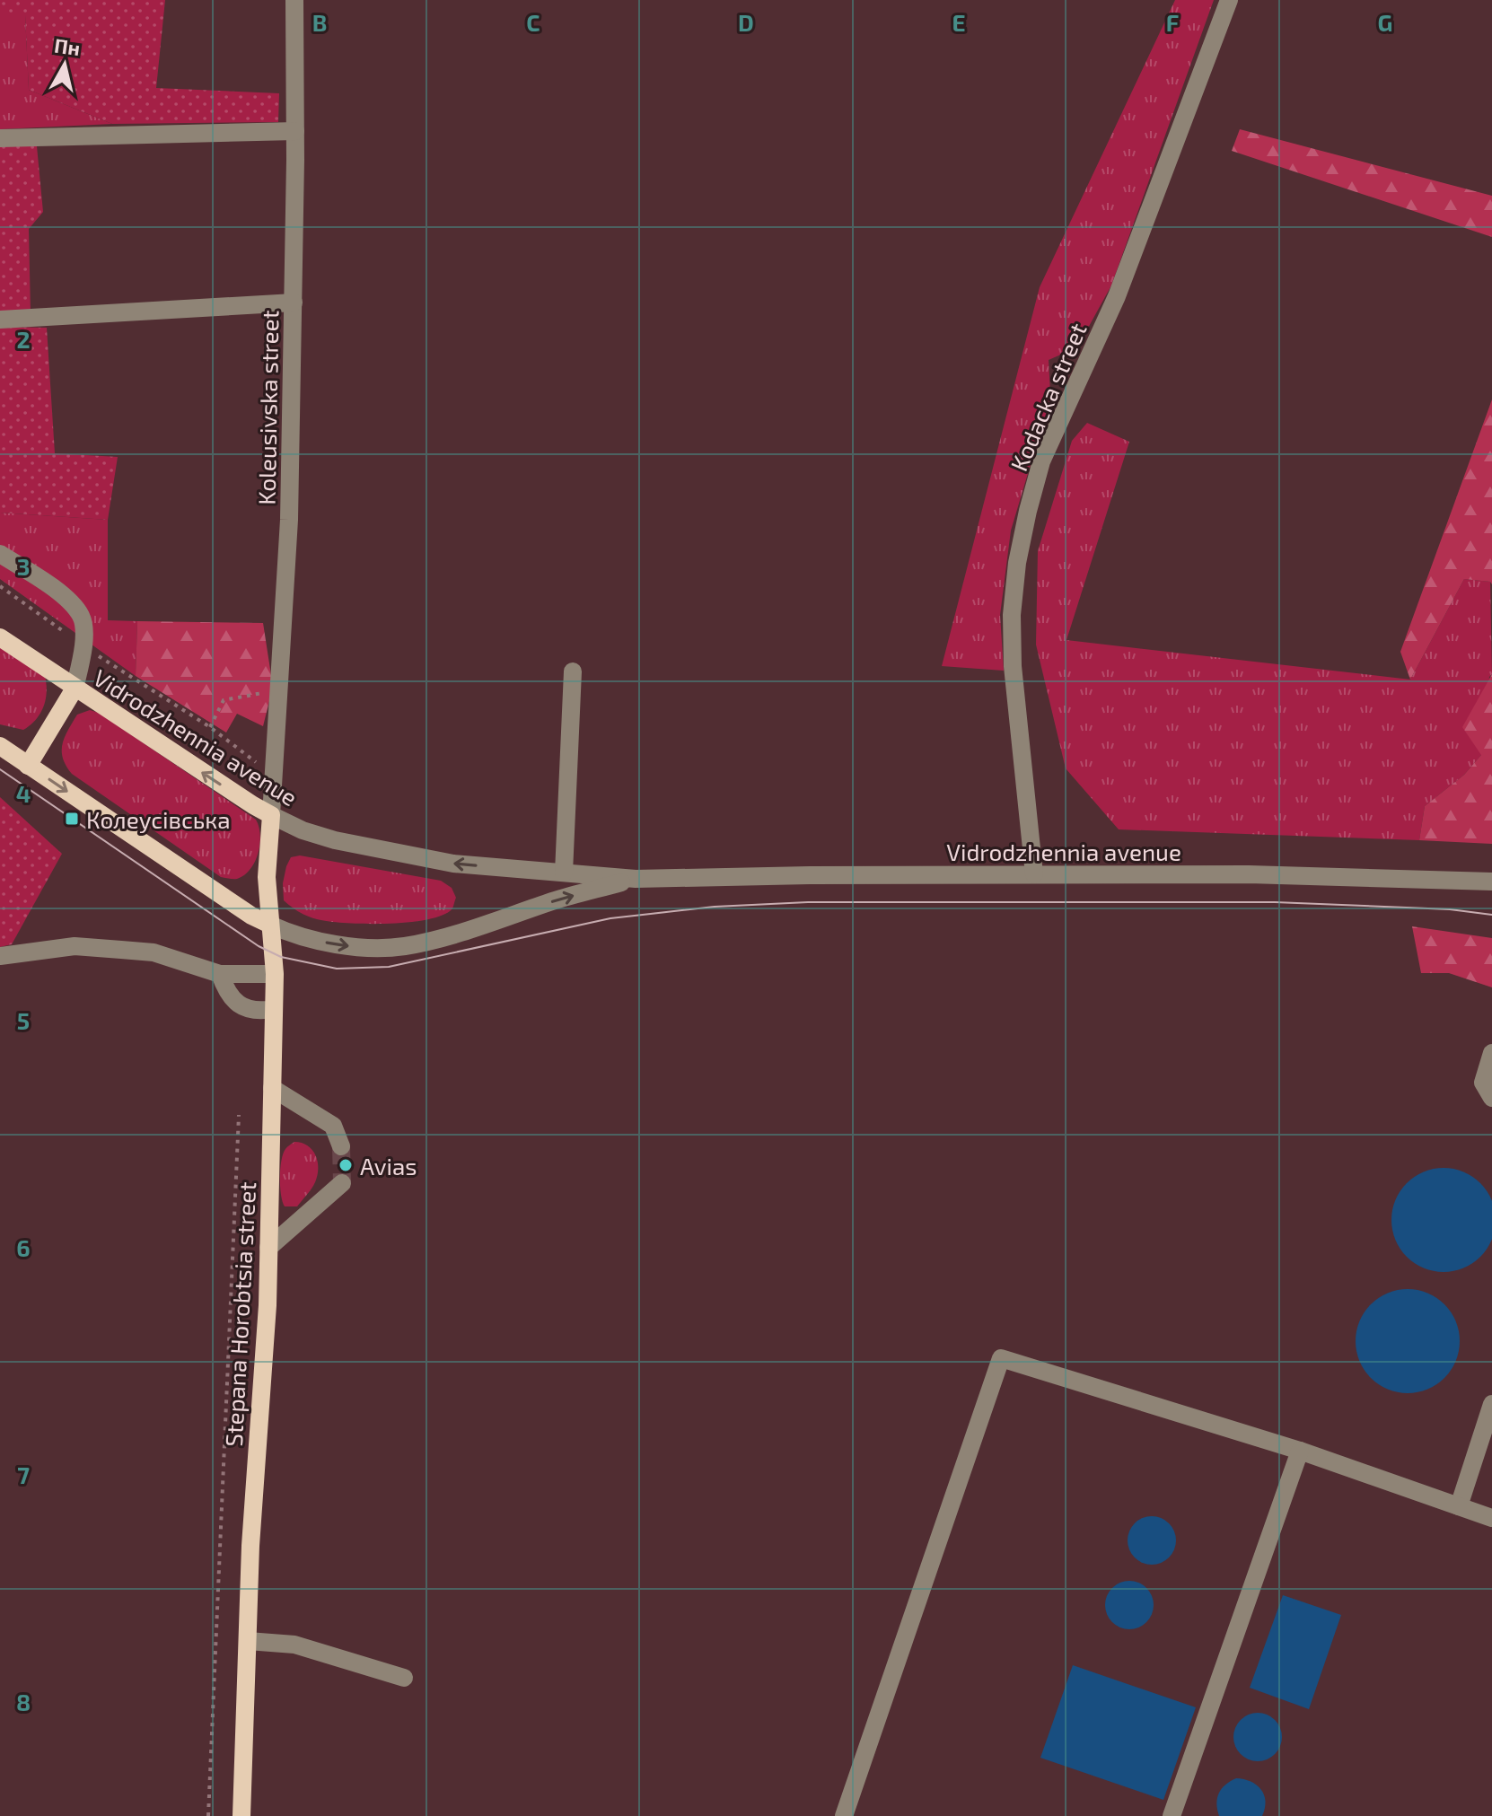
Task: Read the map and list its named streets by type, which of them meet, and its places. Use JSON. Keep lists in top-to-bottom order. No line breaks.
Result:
{"streets":{"main road":["Vidrodzhennia avenue","Stepana Horobtsia street"],"street":["Kodacka street","Koleusivska street"]},"crossings":[["Kodacka street","Vidrodzhennia avenue"],["Koleusivska street","Vidrodzhennia avenue"],["Koleusivska street","Stepana Horobtsia street"],["Vidrodzhennia avenue","Stepana Horobtsia street"]],"places":{"transit":["Колеусівська"],"other":["Avias"]},"north":"top","grid":{"columns":["B","C","D","E","F","G"],"rows":["2","3","4","5","6","7","8"]}}
